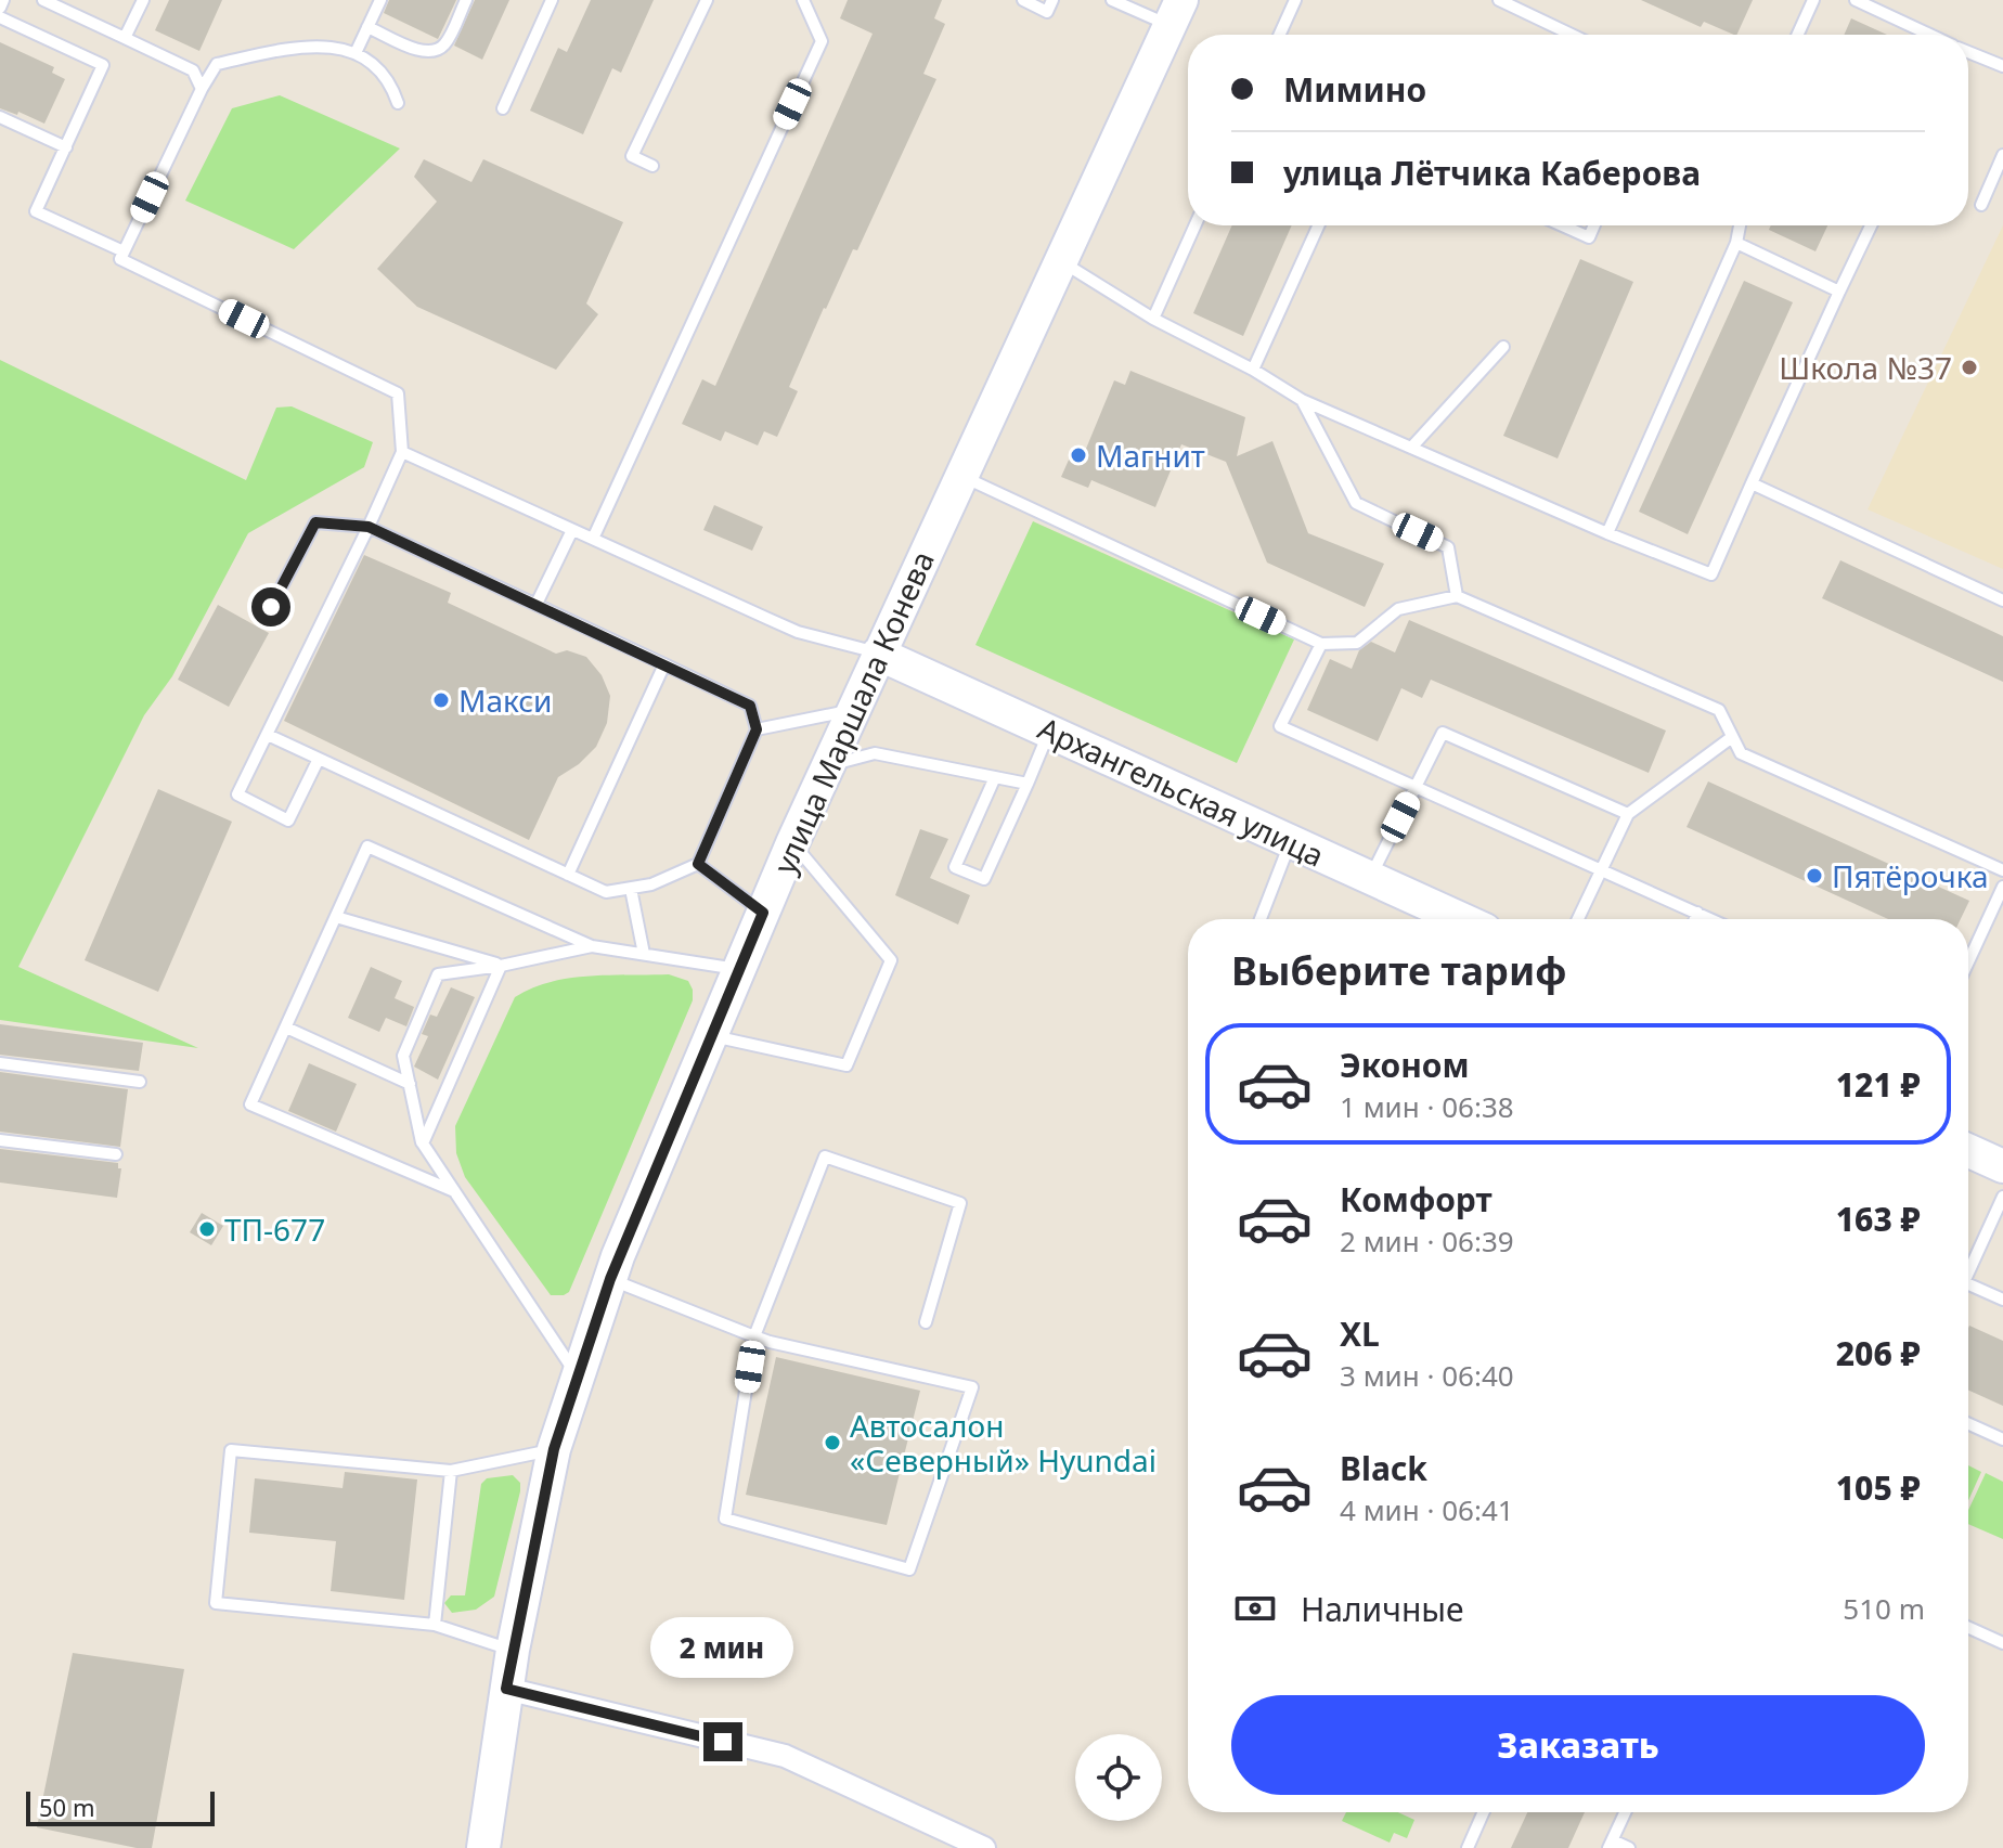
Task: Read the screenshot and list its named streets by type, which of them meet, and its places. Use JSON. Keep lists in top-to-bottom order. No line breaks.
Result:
{"streets":{"main road":["улица Маршала Конева","Архангельская улица"]},"crossings":[["улица Маршала Конева","Архангельская улица"]],"places":["Школа №37","Магнит","Макси","Пятёрочка","ТП-677","Автосалон «Северный» Hyundai"],"scale_bar":"50 m","page":{"banner":["Мимино","улица Лётчика Каберова"],"heading":"Выберите тариф","list":[{"name":"Эконом","note":"1 мин · 06:38","value":"121 ₽"},{"name":"Комфорт","note":"2 мин · 06:39","value":"163 ₽"},{"name":"XL","note":"3 мин · 06:40","value":"206 ₽"},{"name":"Black","note":"4 мин · 06:41","value":"105 ₽"}],"pay":["Наличные","510 m"],"bubble":"2 мин","buttons":"Заказать","scale":"50 m"}}
